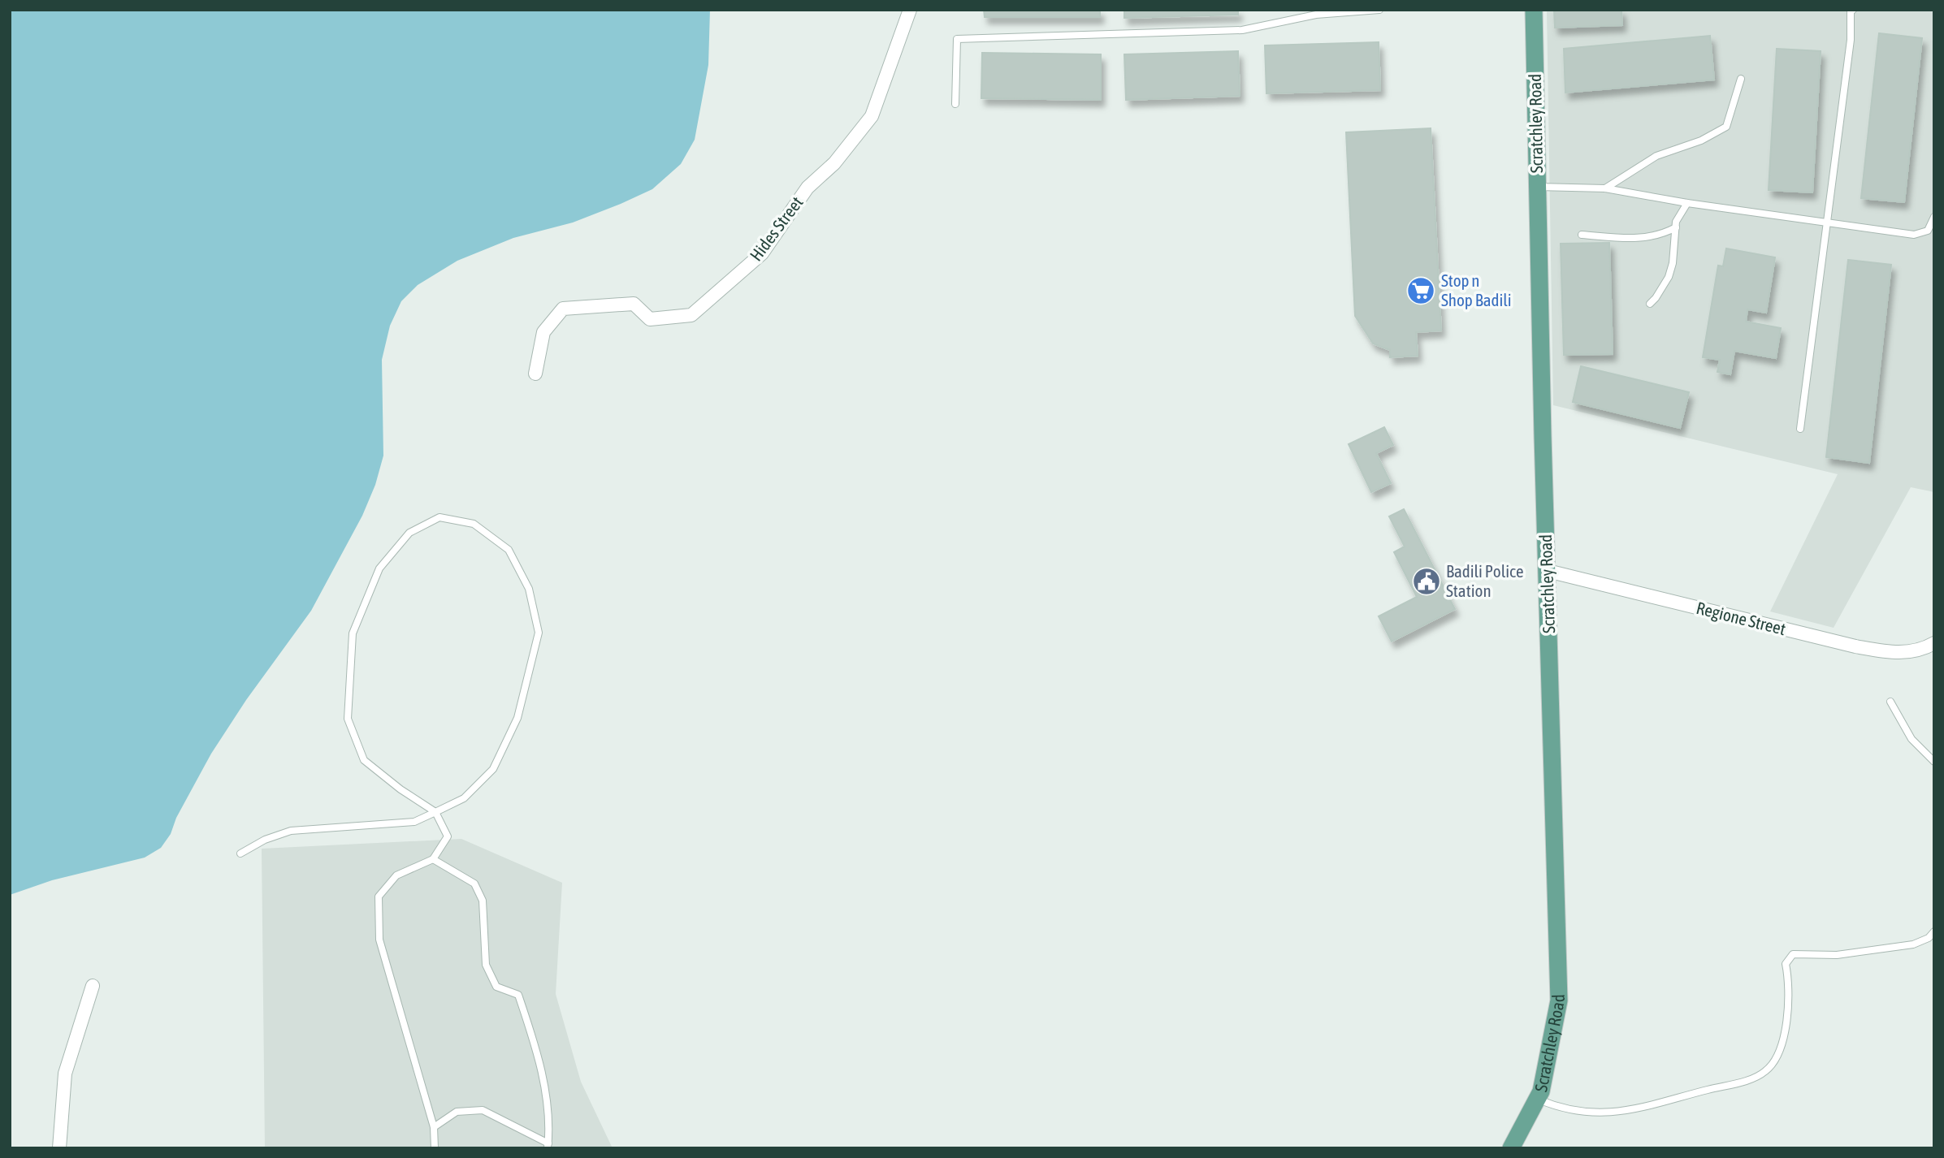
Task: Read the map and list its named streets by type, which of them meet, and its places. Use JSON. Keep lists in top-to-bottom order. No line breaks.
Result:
{"streets":{"main road":["Scratchley Road"],"street":["Hides Street","Regione Street"]},"crossings":[["Scratchley Road","Regione Street"]],"places":{"supermarket":["Stop n Shop Badili"],"public building":["Badili Police Station"]}}
